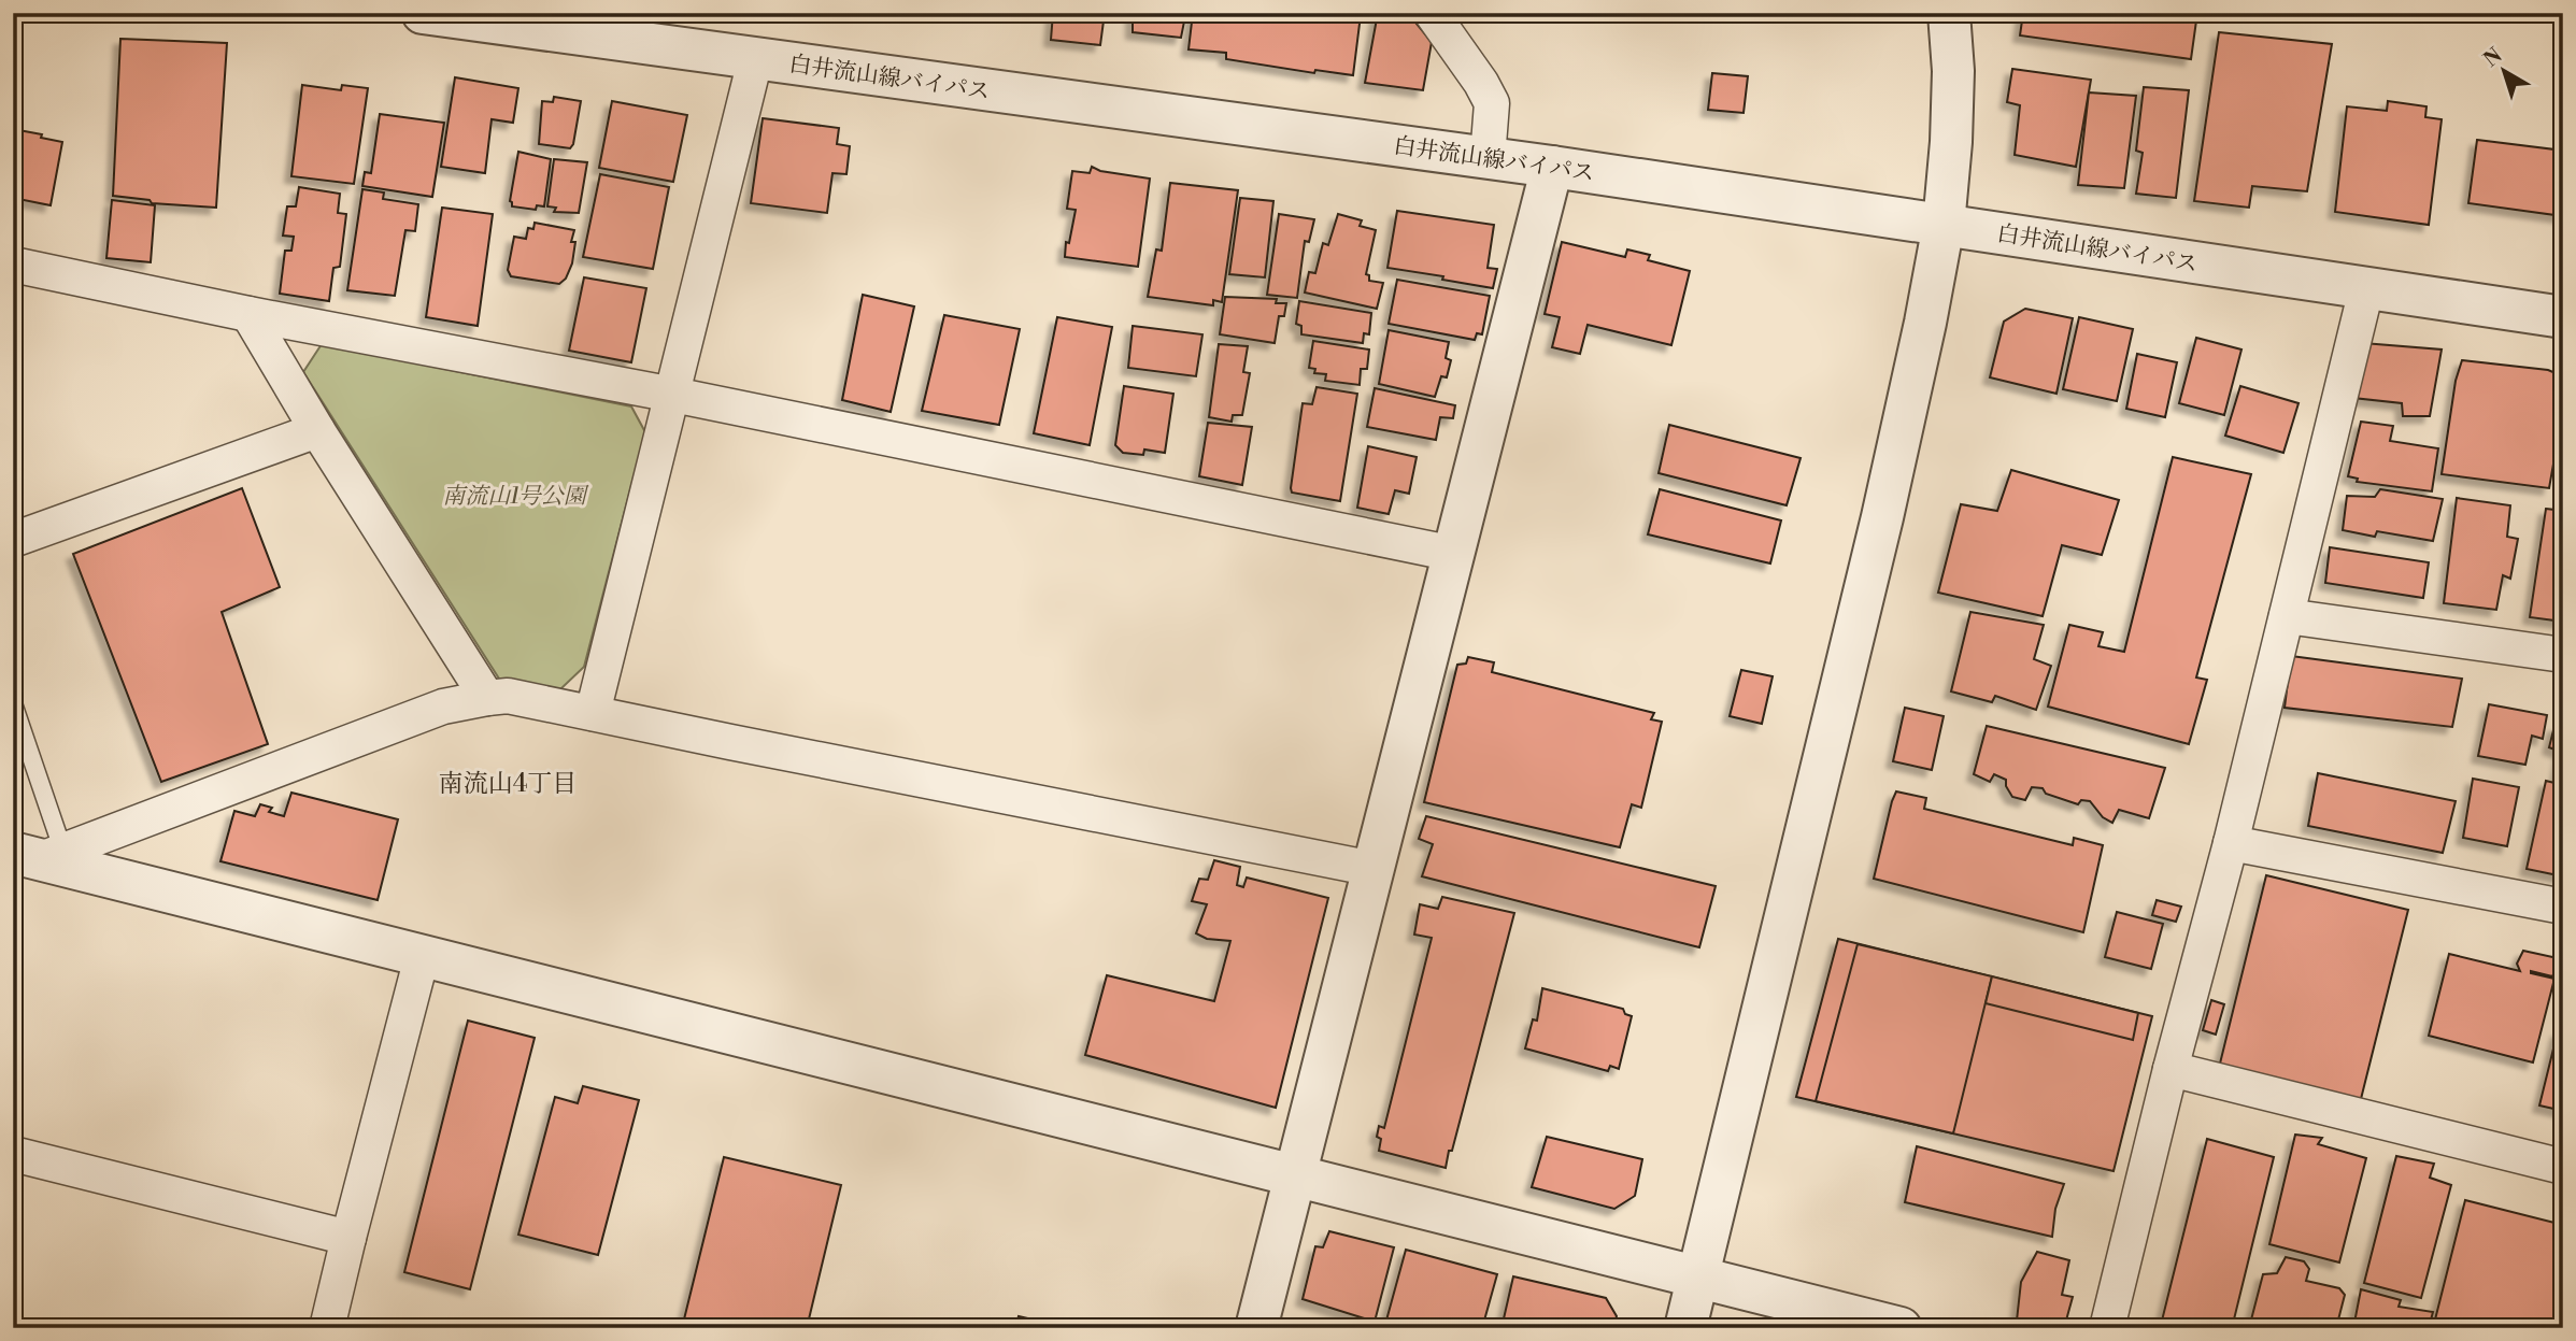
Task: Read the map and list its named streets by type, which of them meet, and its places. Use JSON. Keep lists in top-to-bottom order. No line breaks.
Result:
{"streets":{"street":["白井流山線バイパス"]},"districts":["南流山4丁目"],"parks":["南流山1号公園"],"north":"top left"}
